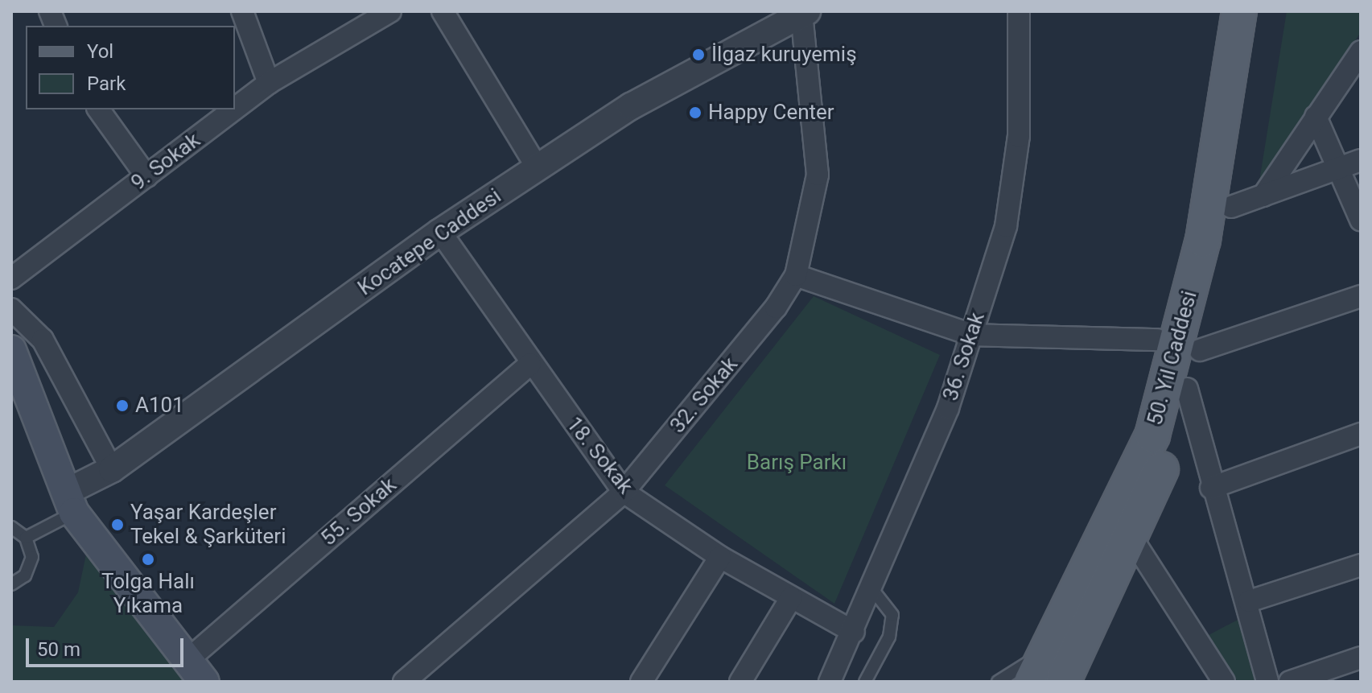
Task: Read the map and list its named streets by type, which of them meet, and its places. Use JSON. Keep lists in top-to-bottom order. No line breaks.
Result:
{"streets":{"main road":["50. Yıl Caddesi"],"street":["9. Sokak","Kocatepe Caddesi","36. Sokak","32. Sokak","18. Sokak","55. Sokak"]},"crossings":[["Kocatepe Caddesi","32. Sokak"],["Kocatepe Caddesi","18. Sokak"],["36. Sokak","18. Sokak"],["32. Sokak","18. Sokak"],["18. Sokak","55. Sokak"]],"parks":["Barış Parkı"],"places":["İlgaz kuruyemiş","Happy Center","A101","Yaşar Kardeşler Tekel & Şarküteri","Tolga Halı Yıkama"],"legend":["Yol","Park"],"scale_bar":"50 m"}
